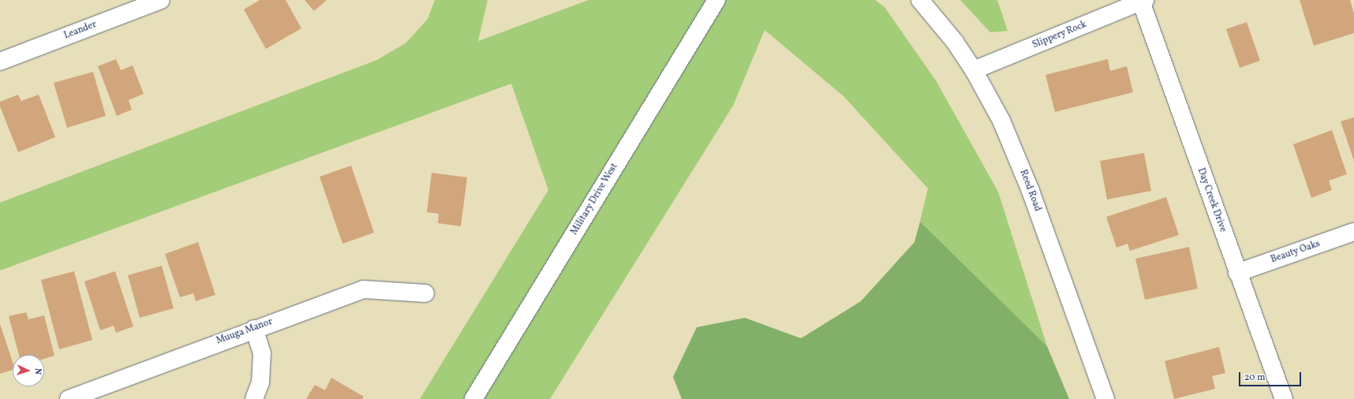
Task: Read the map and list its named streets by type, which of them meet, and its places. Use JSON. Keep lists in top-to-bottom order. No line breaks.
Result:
{"streets":{"street":["Leander","Slippery Rock","Reed Road","Military Drive West","Day Creek Drive","Beauty Oaks","Muuga Manor"]},"crossings":[["Slippery Rock","Reed Road"],["Slippery Rock","Day Creek Drive"],["Day Creek Drive","Beauty Oaks"]],"scale_bar":"20 m","north":"right"}
